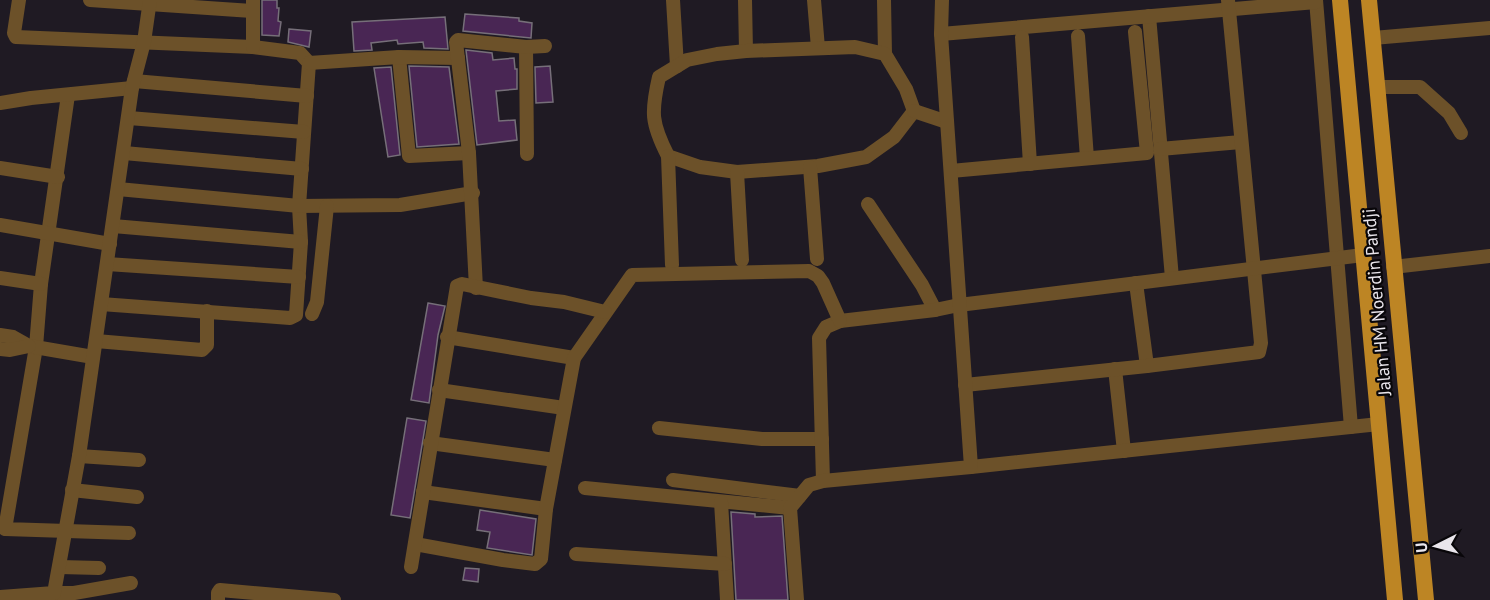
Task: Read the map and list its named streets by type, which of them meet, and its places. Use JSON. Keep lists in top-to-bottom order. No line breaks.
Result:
{"streets":{"main road":["Jalan HM Noerdin Pandji"]},"north":"left"}
